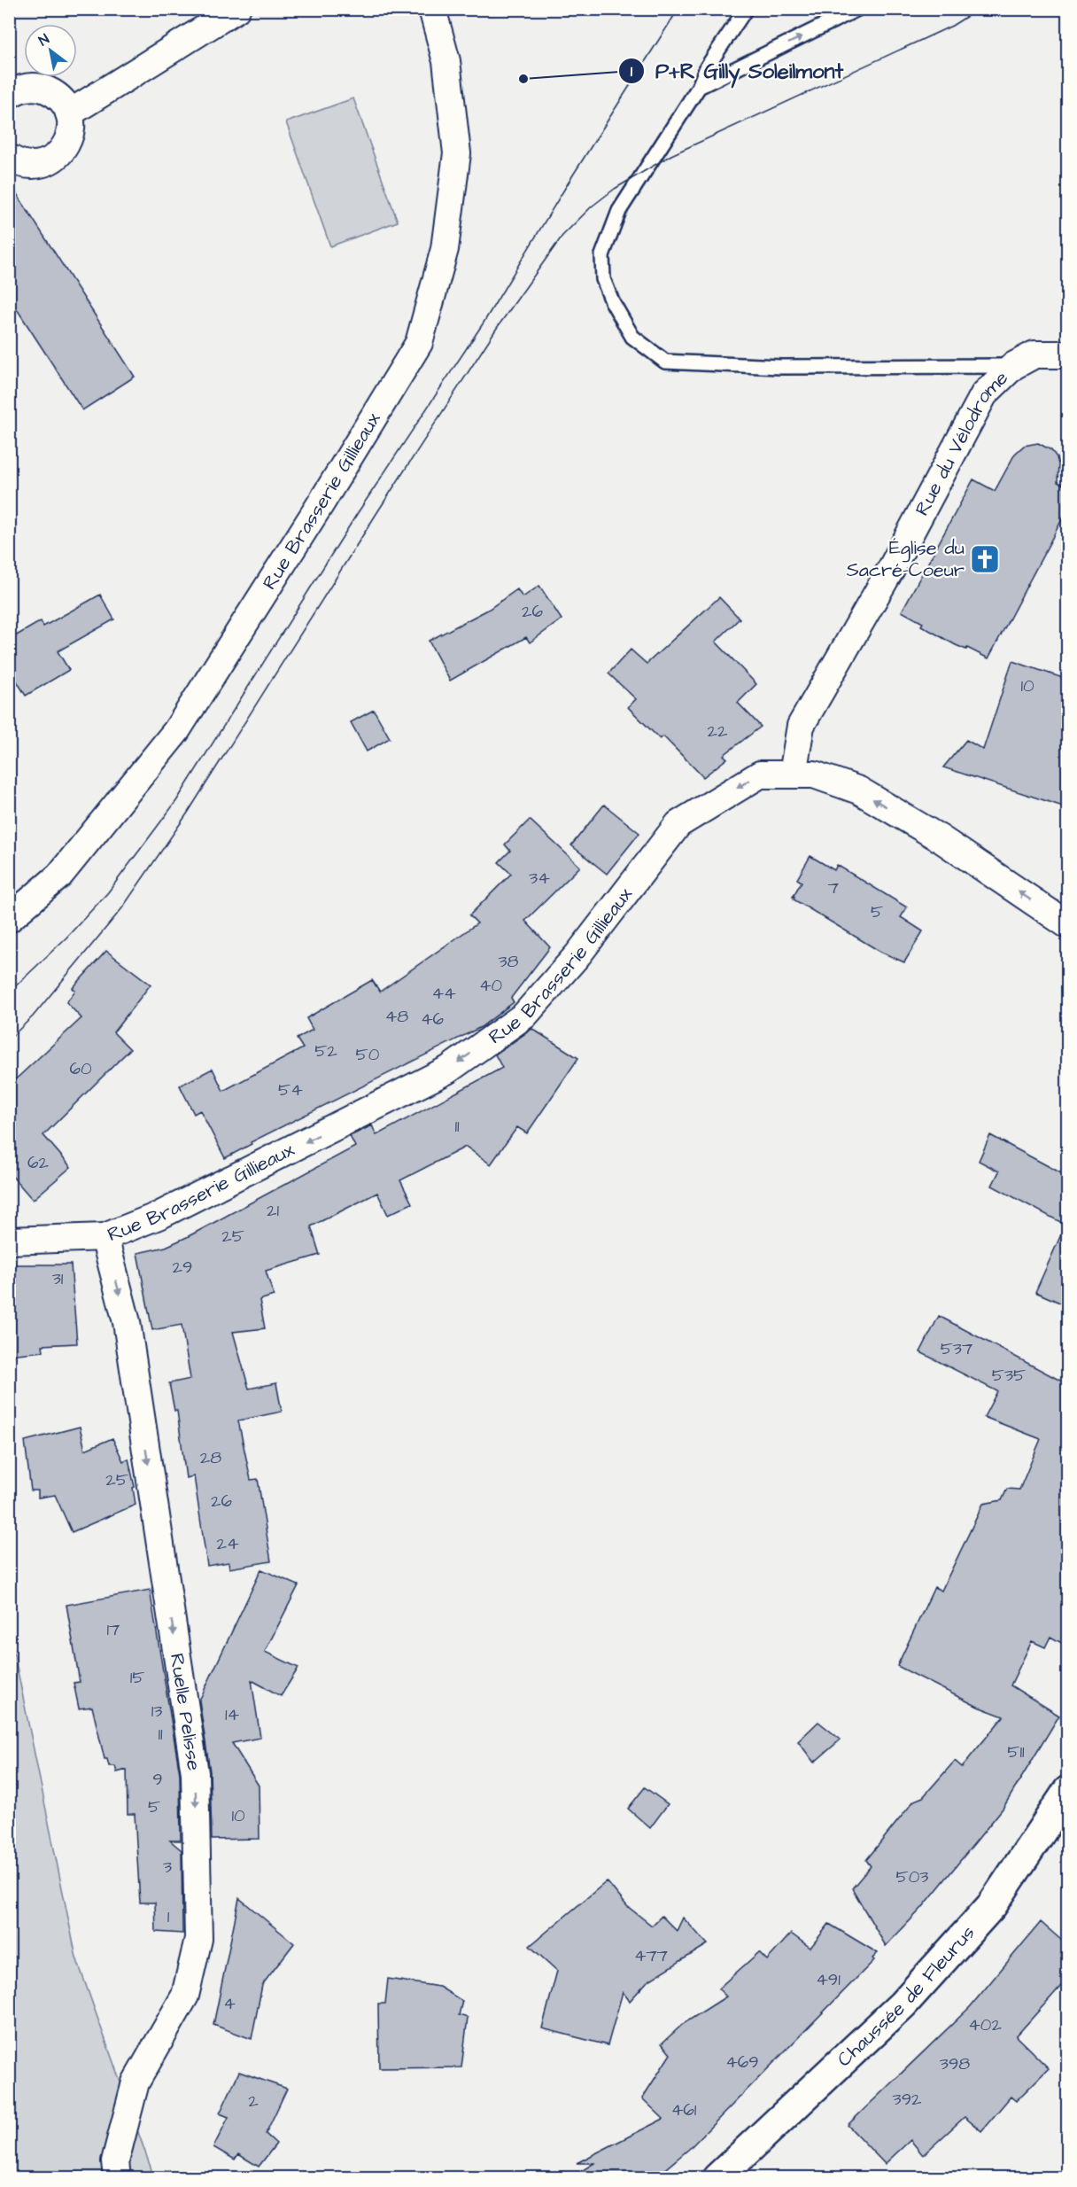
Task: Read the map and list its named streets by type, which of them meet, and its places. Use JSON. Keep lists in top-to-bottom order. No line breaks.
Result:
{"streets":{"main road":["Chaussée de Fleurus"],"street":["Rue du Vélodrome","Rue Brasserie Gillieaux","Ruelle Pelisse"]},"crossings":[["Rue du Vélodrome","Rue Brasserie Gillieaux"],["Rue Brasserie Gillieaux","Ruelle Pelisse"]],"one_way":["Rue Brasserie Gillieaux","Ruelle Pelisse"],"places":{"other":["P+R Gilly Soleilmont"],"church":["Église du Sacré-Coeur"]},"house_numbers":["26","10","22","34","7","5","38","40","44","48","46","52","50","60","54","11","62","21","25","29","31","537","535","28","25","26","24","17","15","13","14","11","511","9","5","10","3","503","1","477","491","4","402","469","398","392","2","461"],"north":"top left"}
